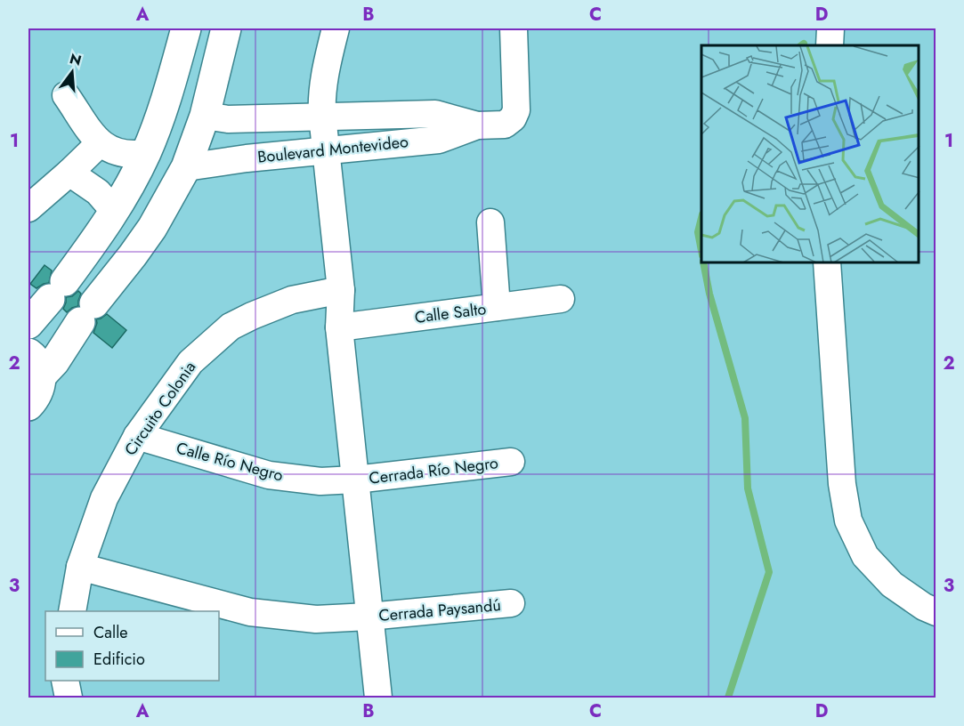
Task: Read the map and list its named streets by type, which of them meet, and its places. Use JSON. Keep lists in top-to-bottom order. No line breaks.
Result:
{"streets":{"street":["Boulevard Montevideo","Calle Salto","Circuito Colonia","Calle Río Negro","Cerrada Río Negro","Cerrada Paysandú"]},"crossings":[["Circuito Colonia","Calle Río Negro"],["Circuito Colonia","Cerrada Paysandú"],["Calle Río Negro","Cerrada Río Negro"]],"legend":["Calle","Edificio"],"north":"top","grid":{"columns":["A","B","C","D"],"rows":["1","2","3"]}}
